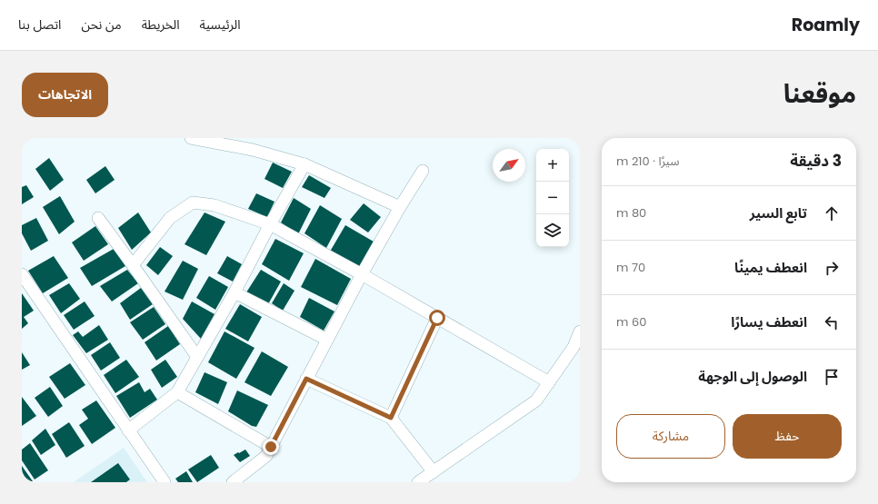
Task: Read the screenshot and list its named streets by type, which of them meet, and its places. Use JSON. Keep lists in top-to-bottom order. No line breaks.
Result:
{"north":"top right","page":{"header":"Roamly","nav":["الرئيسية","الخريطة","من نحن","اتصل بنا"],"title":"موقعنا","buttons":["الاتجاهات",["حفظ","مشاركة"]],"heading":["3 دقيقة","سيرًا · 210 m"],"map_buttons":["+","−"],"list":[["تابع السير","80 m"],["انعطف يمينًا","70 m"],["انعطف يسارًا","60 m"],"الوصول إلى الوجهة"]}}
